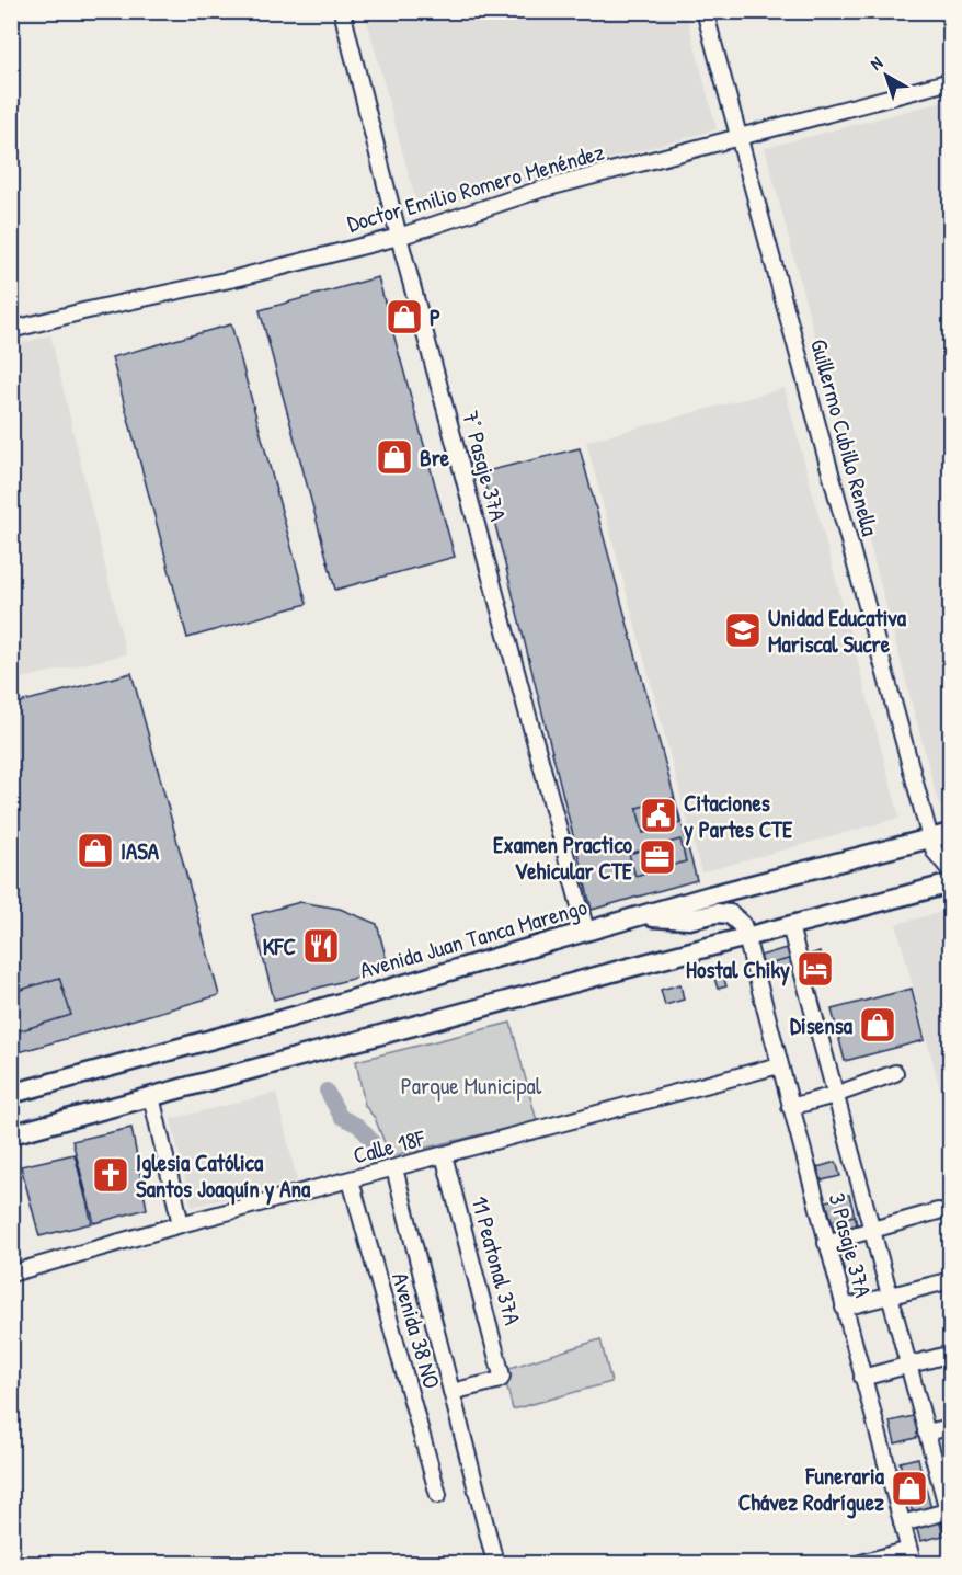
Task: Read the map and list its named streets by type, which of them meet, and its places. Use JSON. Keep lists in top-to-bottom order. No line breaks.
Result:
{"streets":{"main road":["Avenida Juan Tanca Marengo"],"street":["Doctor Emilio Romero Menéndez","Guillermo Cubillo Renella","7° Pasaje 37A","Calle 18F","3 Pasaje 37A","11 Peatonal 37A","Avenida 38 NO"]},"crossings":[["Doctor Emilio Romero Menéndez","Guillermo Cubillo Renella"],["Doctor Emilio Romero Menéndez","7° Pasaje 37A"],["Guillermo Cubillo Renella","Avenida Juan Tanca Marengo"],["7° Pasaje 37A","Avenida Juan Tanca Marengo"],["Calle 18F","3 Pasaje 37A"],["Calle 18F","11 Peatonal 37A"],["Calle 18F","Avenida 38 NO"]],"parks":["Parque Municipal"],"places":{"shop":["P","Bre","IASA","Disensa","Funeraria Chávez Rodríguez"],"school or university":["Unidad Educativa Mariscal Sucre"],"public building":["Citaciones y Partes CTE"],"office":["Examen Practico Vehicular CTE"],"restaurant":["KFC"],"hotel":["Hostal Chiky"],"church":["Iglesia Católica Santos Joaquín y Ana"]},"north":"top left"}
